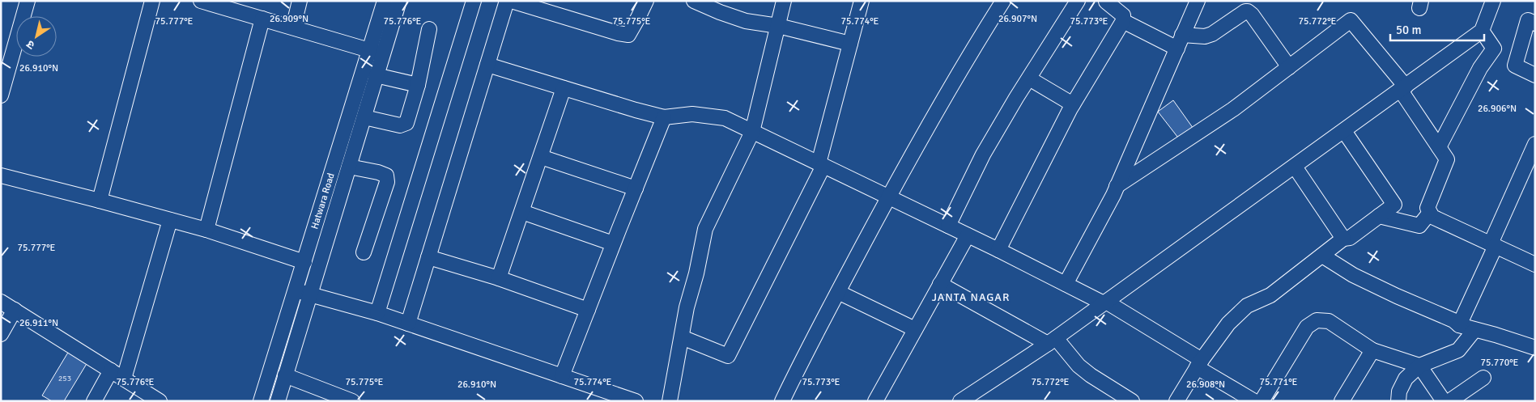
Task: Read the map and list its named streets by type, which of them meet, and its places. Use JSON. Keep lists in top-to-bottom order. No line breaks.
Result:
{"streets":{"street":["Hatwara Road"]},"districts":["JANTA NAGAR"],"house_numbers":["253"],"scale_bar":"50 m","north":"bottom left","coordinates":["26.909°N","26.907°N","75.777°E","75.776°E","75.775°E","75.774°E","75.773°E","75.772°E","26.910°N","26.906°N","26.911°N","75.770°E","75.771°E","26.908°N"]}
